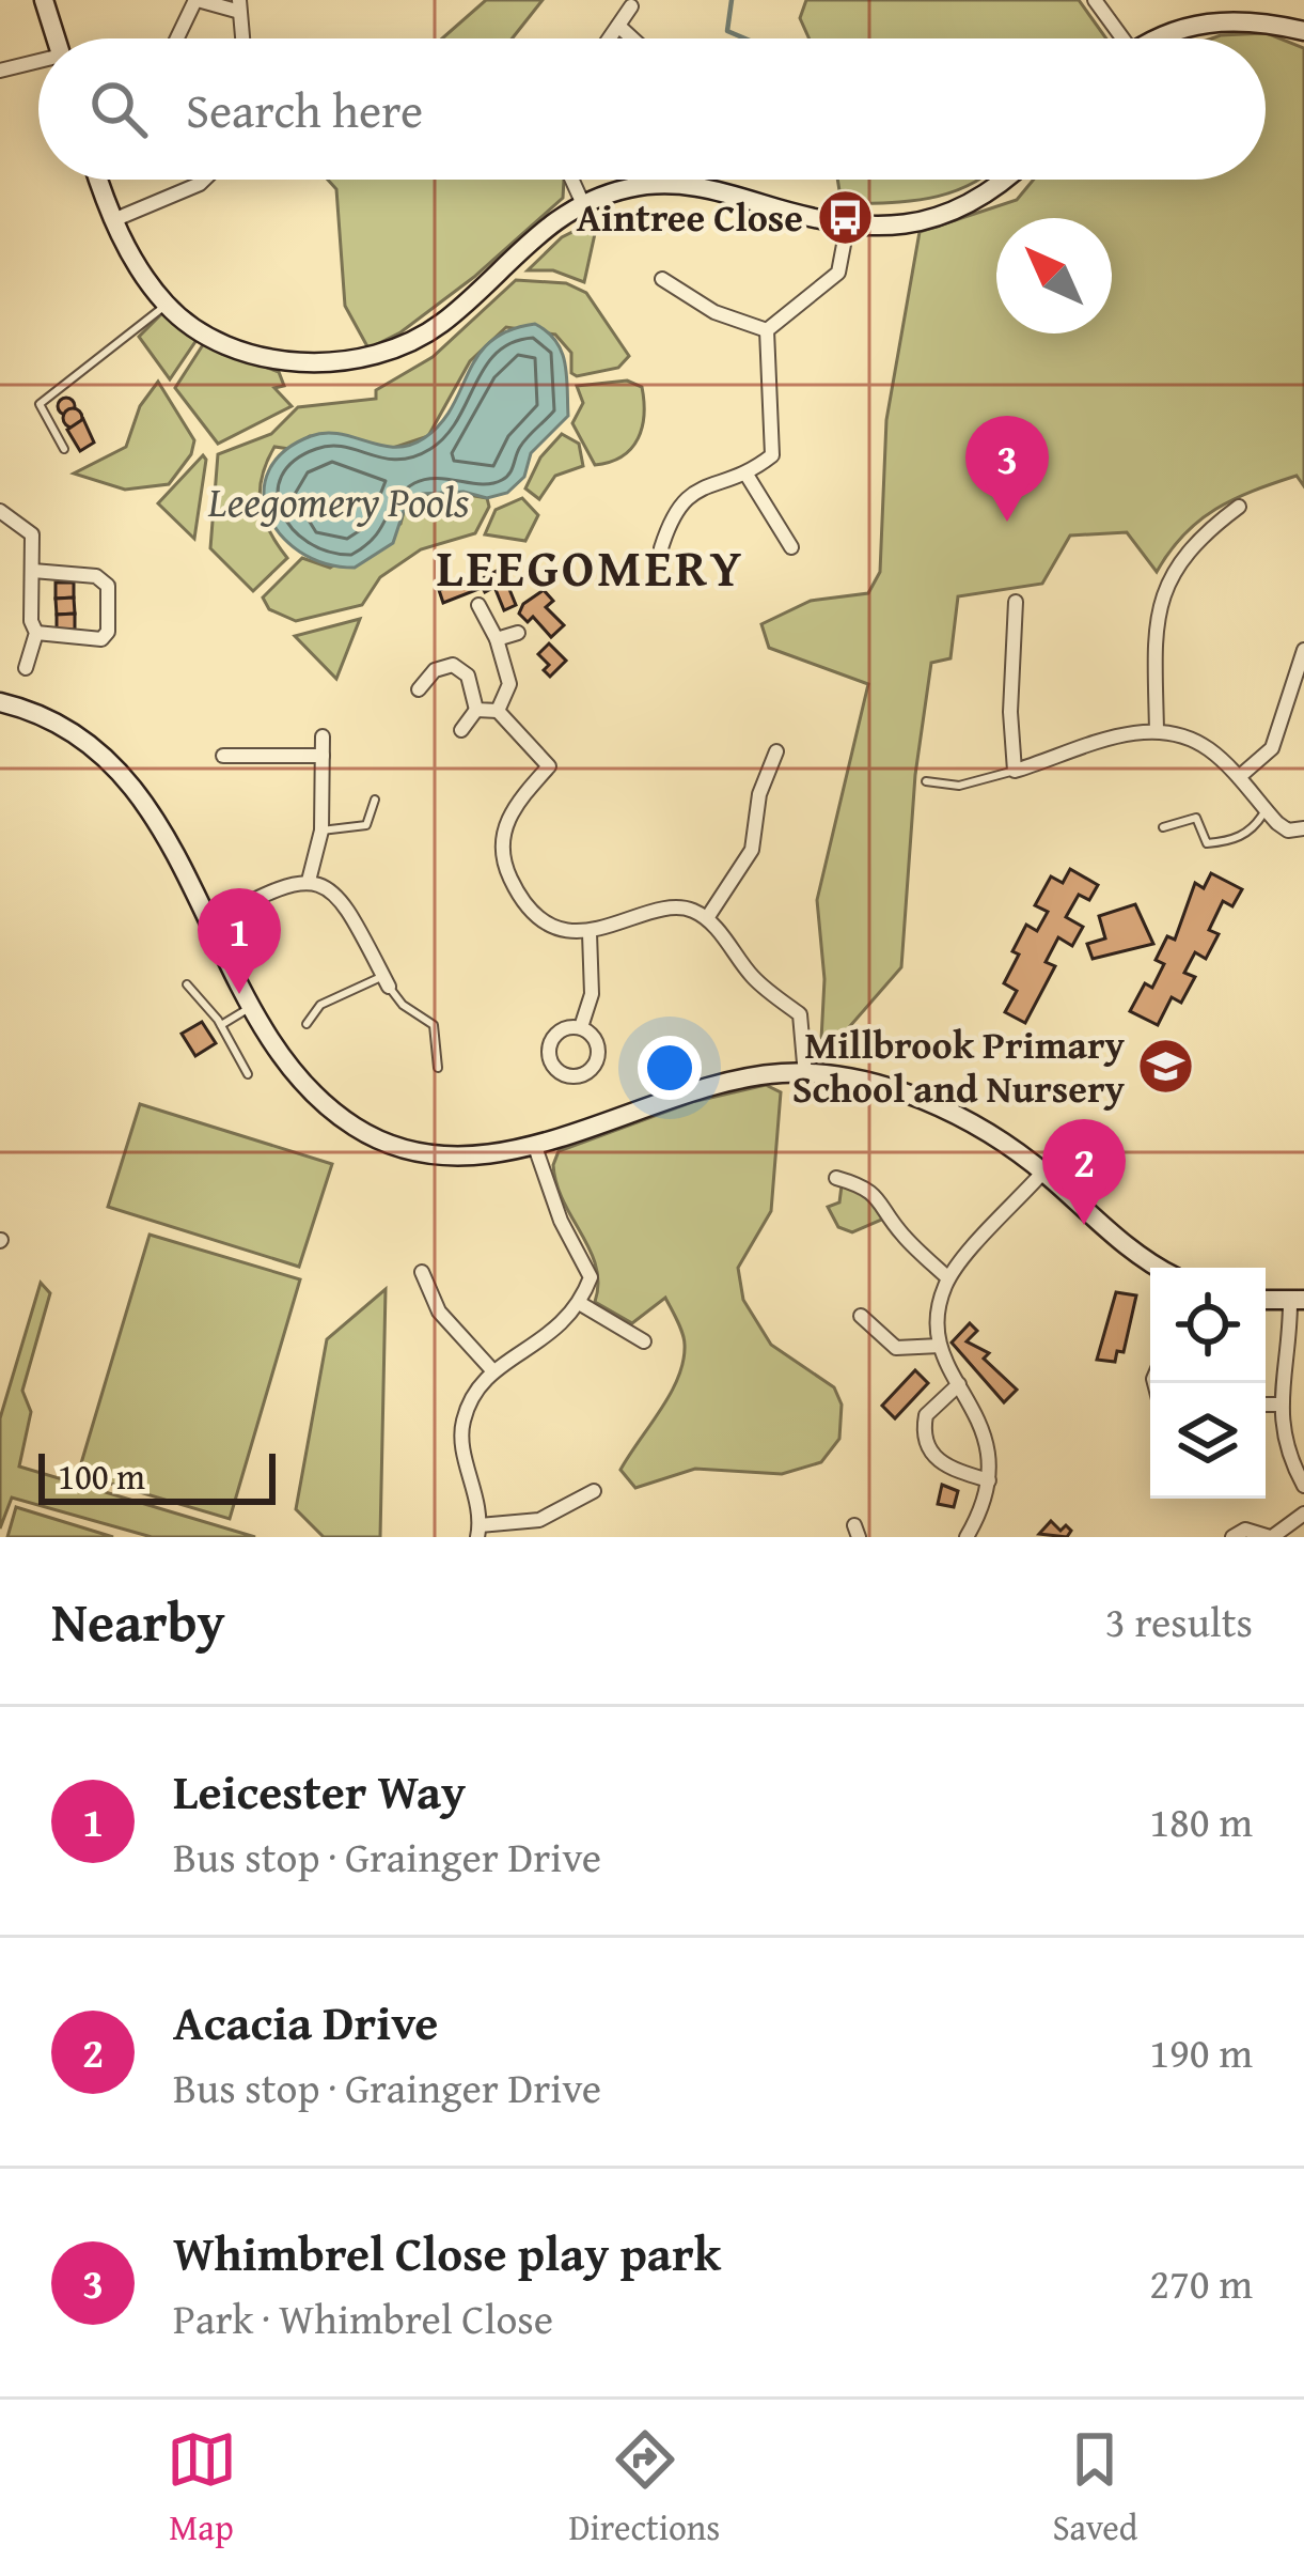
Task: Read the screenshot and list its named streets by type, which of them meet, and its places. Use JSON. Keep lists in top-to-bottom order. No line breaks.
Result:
{"districts":["LEEGOMERY"],"water":["Leegomery Pools"],"places":{"bus stop":["Aintree Close"],"school or university":["Millbrook Primary School and Nursery"]},"scale_bar":"100 m","north":"top left","page":{"search":"Search here","pins":["3","1","2"],"scale":"100 m","heading":["Nearby","3 results"],"list":[{"mark":"1","name":"Leicester Way","note":"Bus stop · Grainger Drive","value":"180 m"},{"mark":"2","name":"Acacia Drive","note":"Bus stop · Grainger Drive","value":"190 m"},{"mark":"3","name":"Whimbrel Close play park","note":"Park · Whimbrel Close","value":"270 m"}],"nav":["Map","Directions","Saved"]}}
